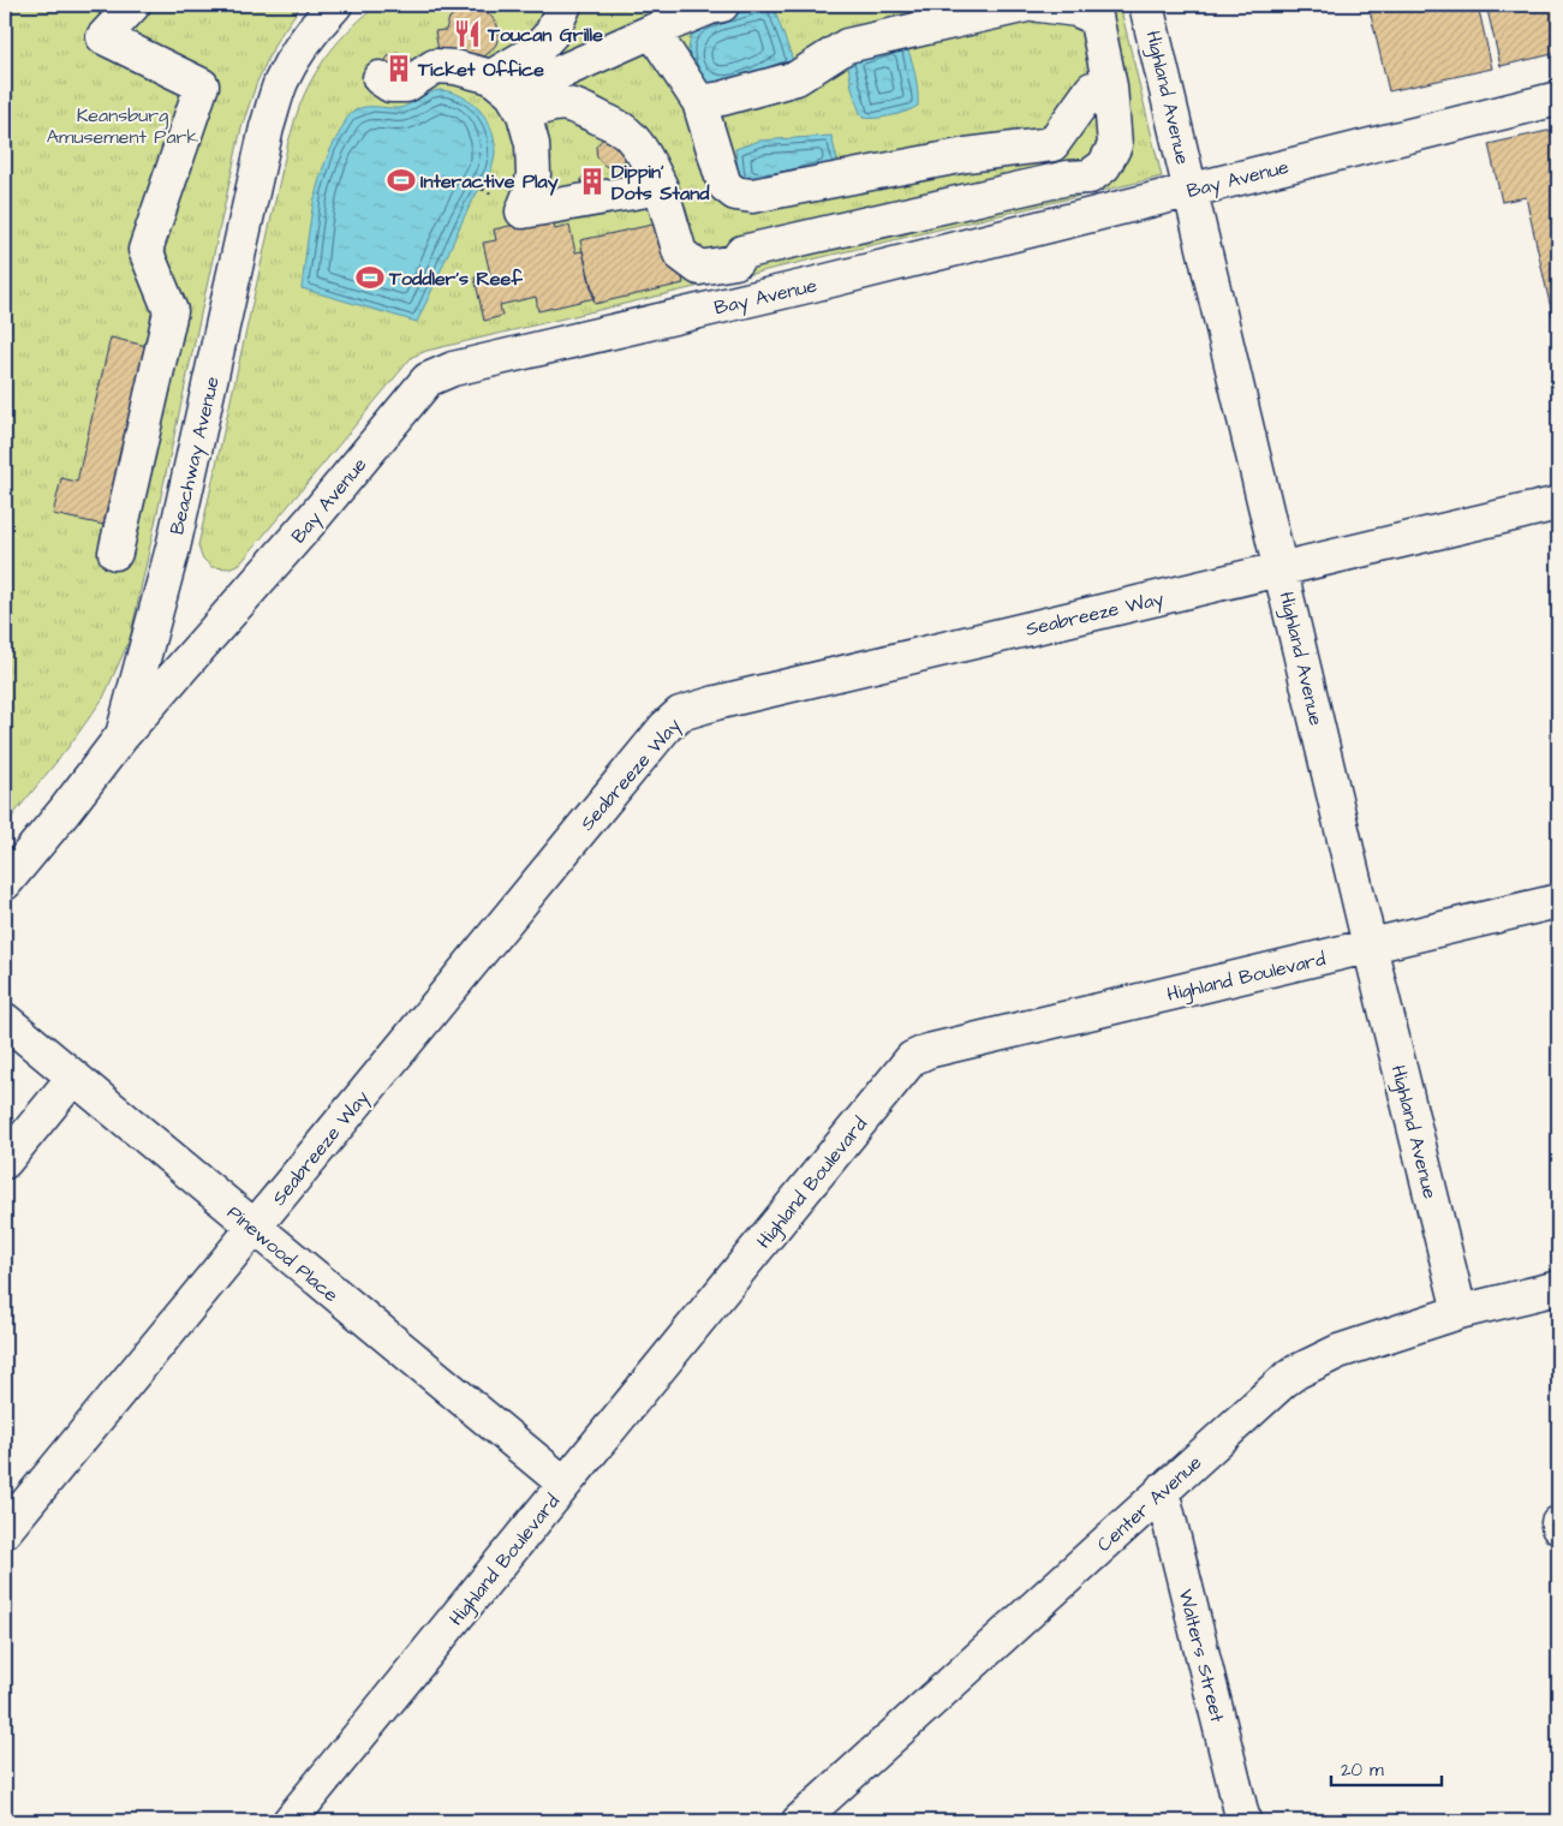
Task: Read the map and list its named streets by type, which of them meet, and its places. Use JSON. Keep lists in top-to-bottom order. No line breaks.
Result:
{"streets":{"street":["Highland Avenue","Bay Avenue","Beachway Avenue","Seabreeze Way","Highland Boulevard","Pinewood Place","Center Avenue","Walters Street"]},"crossings":[["Highland Avenue","Bay Avenue"],["Highland Avenue","Seabreeze Way"],["Highland Avenue","Highland Boulevard"],["Highland Avenue","Center Avenue"],["Bay Avenue","Beachway Avenue"],["Seabreeze Way","Pinewood Place"],["Highland Boulevard","Pinewood Place"],["Center Avenue","Walters Street"]],"parks":["Keansburg Amusement Park"],"places":{"restaurant":["Toucan Grille"],"building":["Ticket Office","Dippin' Dots Stand"],"sports":["Interactive Play","Toddler's Reef"]},"scale_bar":"20 m"}
